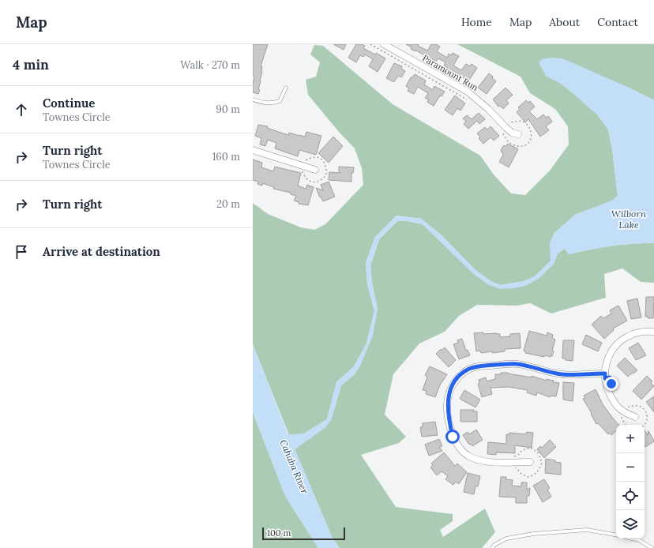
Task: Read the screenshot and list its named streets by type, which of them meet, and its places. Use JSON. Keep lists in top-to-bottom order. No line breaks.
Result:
{"streets":{"street":["Paramount Run"]},"water":["Wilborn Lake","Cahaba River"],"scale_bar":"100 m","page":{"header":"Map","nav":["Home","Map","About","Contact"],"heading":["4 min","Walk · 270 m"],"list":[["Continue","Townes Circle","90 m"],["Turn right","Townes Circle","160 m"],["Turn right","20 m"],"Arrive at destination"],"map_buttons":["+","−"],"scale":"100 m"}}
